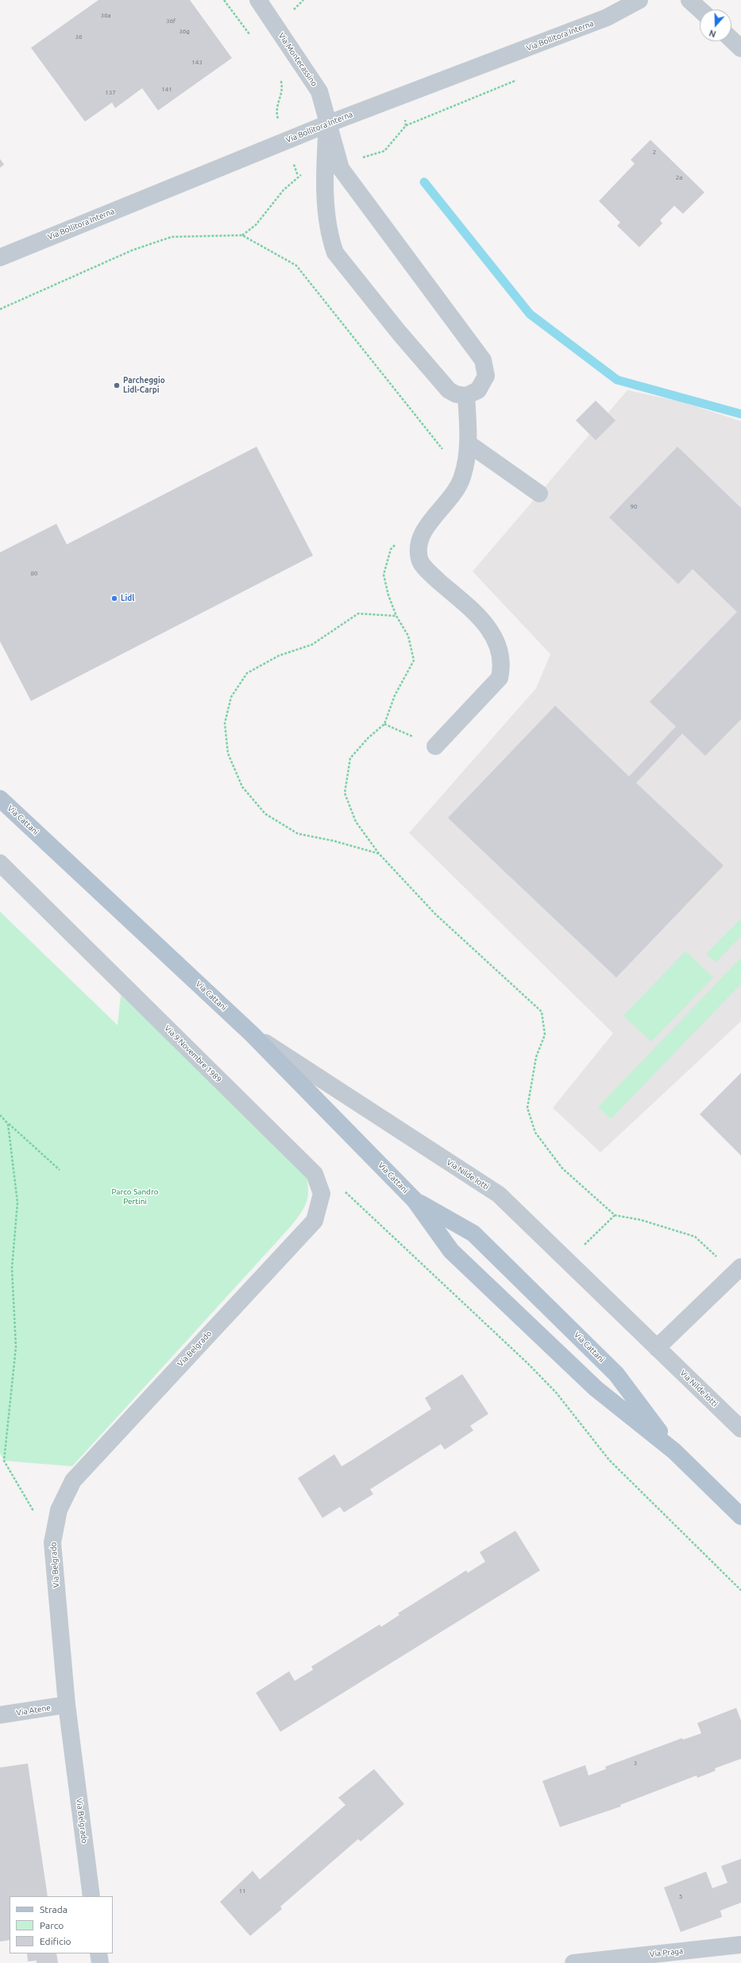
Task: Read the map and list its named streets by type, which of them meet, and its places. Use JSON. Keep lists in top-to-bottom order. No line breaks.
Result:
{"streets":{"main road":["Via Cattani"],"street":["Via Bollitora Interna","Via Montecassino","Via 9 Novembre 1989","Via Nilde Iotti","Via Belgrado","Via Atene","Via Praga"]},"crossings":[["Via Bollitora Interna","Via Montecassino"],["Via Cattani","Via Nilde Iotti"],["Via 9 Novembre 1989","Via Belgrado"],["Via Belgrado","Via Atene"]],"parks":["Parco Sandro Pertini"],"places":["Parcheggio Lidl-Carpi","Lidl"],"house_numbers":["36a","36f","36g","36","143","141","137","2","2a","90","80","3","11","5"],"legend":["Strada","Parco","Edificio"],"north":"bottom"}
